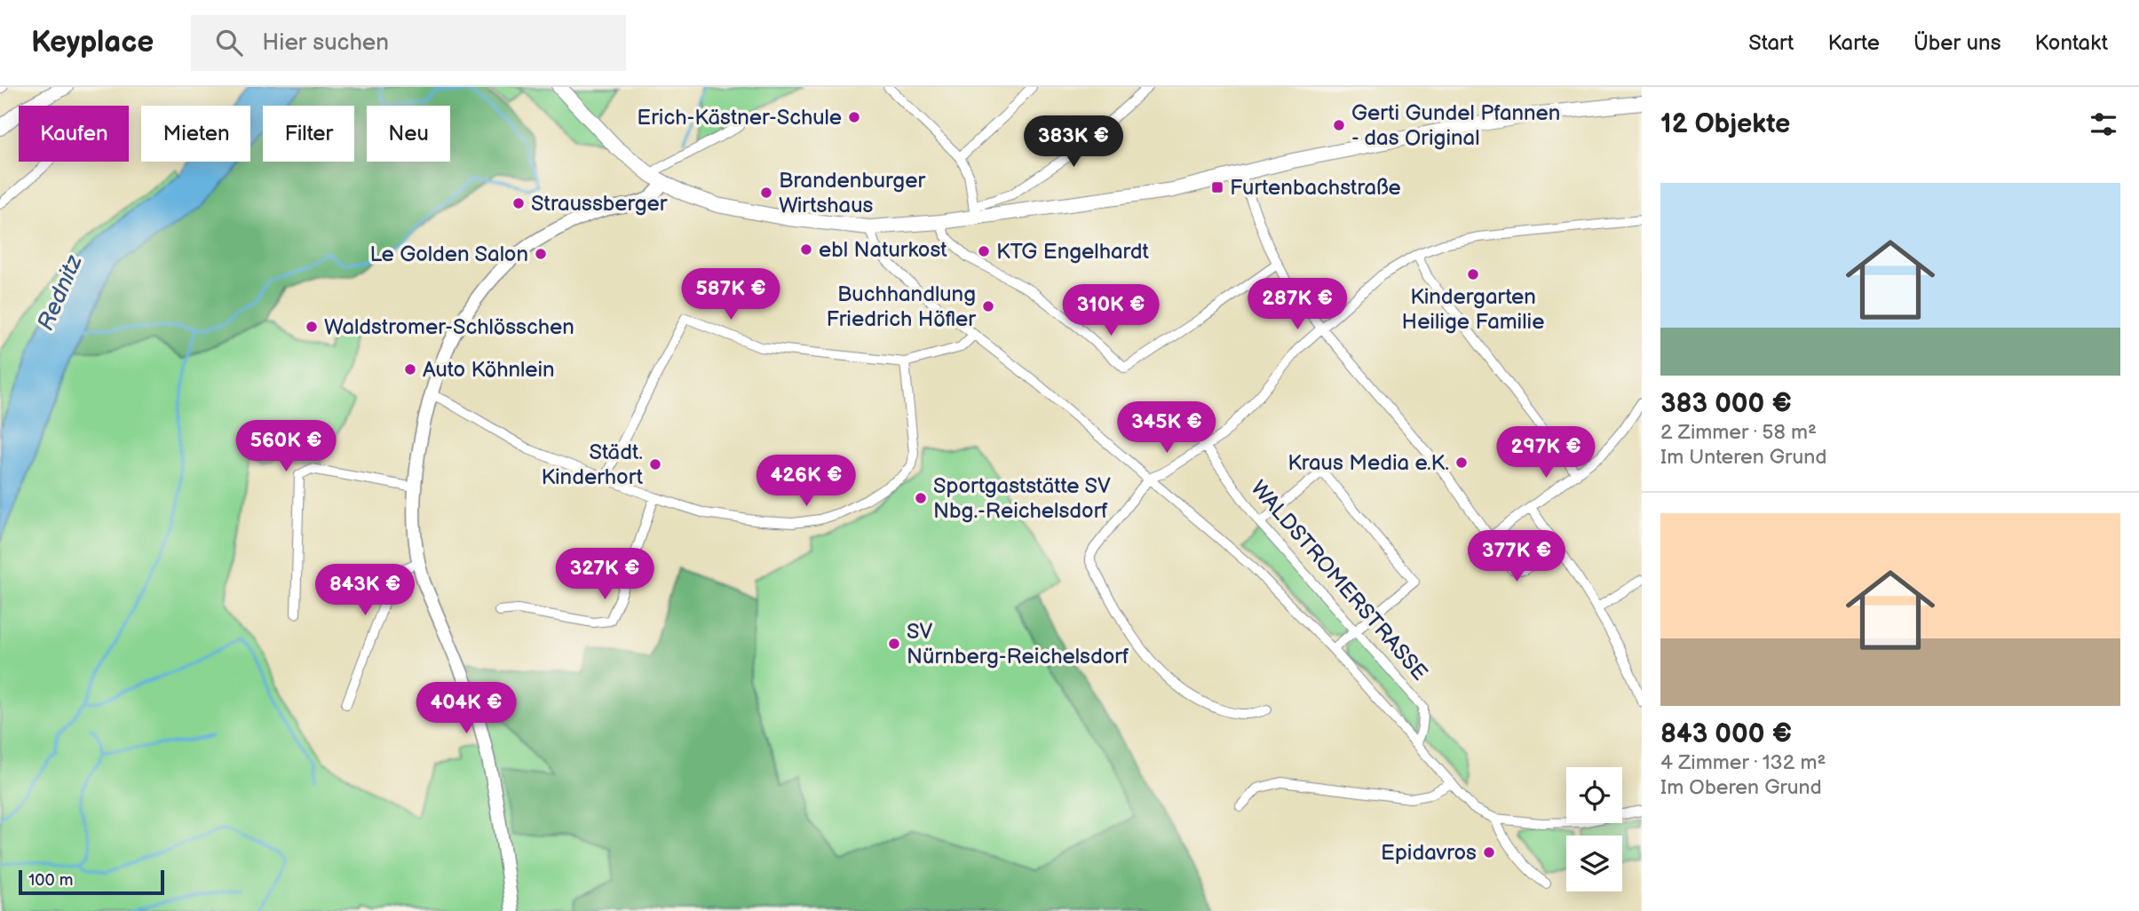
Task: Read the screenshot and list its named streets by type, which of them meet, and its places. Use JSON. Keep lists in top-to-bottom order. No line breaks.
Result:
{"streets":{"street":["WALDSTROMERSTRASSE"]},"water":["Rednitz"],"places":{"other":["Erich-Kästner-Schule","Gerti Gundel Pfannen - das Original","Brandenburger Wirtshaus","Straussberger","ebl Naturkost","KTG Engelhardt","Le Golden Salon","Kindergarten Heilige Familie","Buchhandlung Friedrich Höfler","Waldstromer-Schlösschen","Auto Köhnlein","Kraus Media e.K.","Städt. Kinderhort","Sportgaststätte SV Nbg.-Reichelsdorf","SV Nürnberg-Reichelsdorf","Epidavros"],"transit":["Furtenbachstraße"]},"scale_bar":"100 m","page":{"header":"Keyplace","search":"Hier suchen","nav":["Start","Karte","Über uns","Kontakt"],"heading":"12 Objekte","chip":["Kaufen","Mieten","Filter","Neu"],"price":["383K €","587K €","287K €","310K €","345K €","560K €","297K €","426K €","377K €","327K €","843K €","404K €"],"list":[{"name":"383 000 €","note":"2 Zimmer · 58 m² · Im Unteren Grund"},{"name":"843 000 €","note":"4 Zimmer · 132 m² · Im Oberen Grund"}],"scale":"100 m"}}
